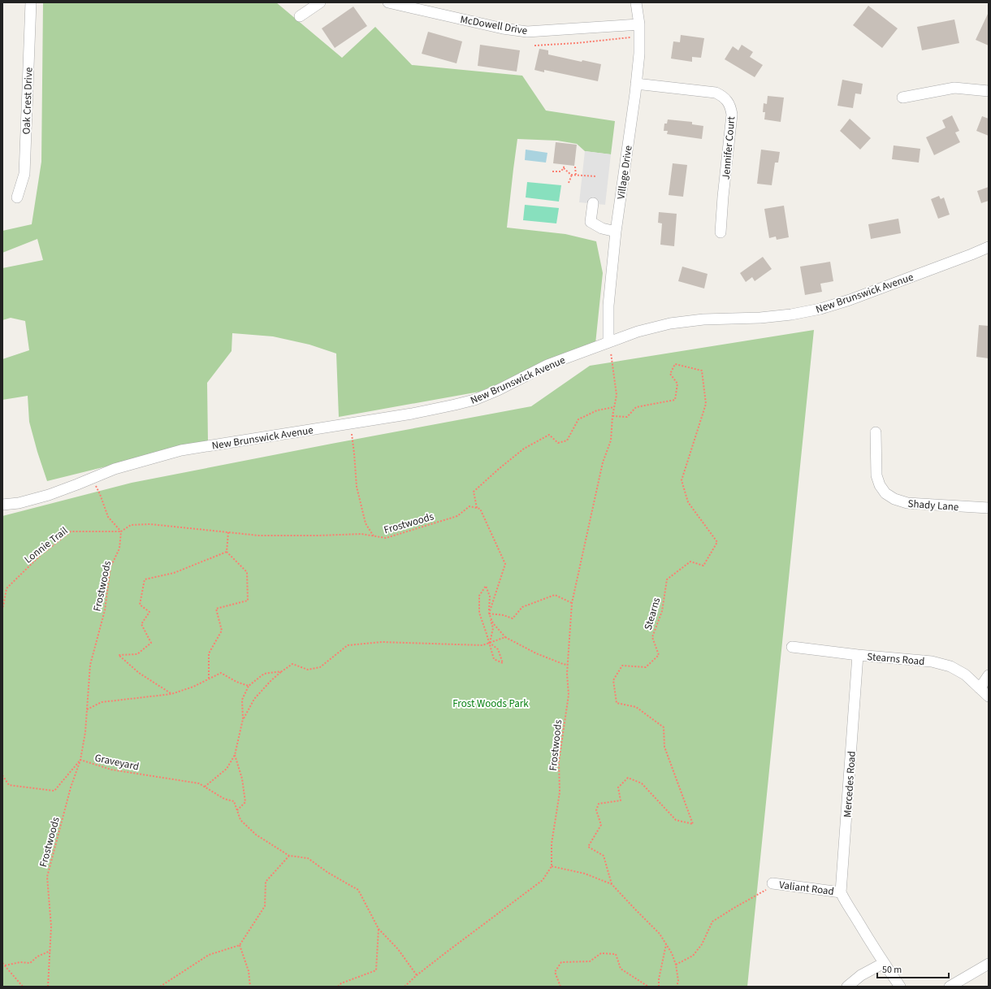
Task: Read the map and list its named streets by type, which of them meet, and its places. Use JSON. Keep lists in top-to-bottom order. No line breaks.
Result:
{"streets":{"street":["McDowell Drive","Oak Crest Drive","Jennifer Court","Village Drive","New Brunswick Avenue","Shady Lane","Stearns Road","Mercedes Road","Valiant Road"],"path":["Frostwoods","Lonnie Trail","Stearns","Graveyard"]},"crossings":[["McDowell Drive","Village Drive"],["Jennifer Court","Village Drive"],["Village Drive","New Brunswick Avenue"],["Village Drive","Frostwoods"],["New Brunswick Avenue","Frostwoods"],["Frostwoods","Lonnie Trail"],["Frostwoods","Stearns"],["Frostwoods","Graveyard"],["Stearns Road","Mercedes Road"],["Mercedes Road","Valiant Road"]],"parks":["Frost Woods Park"],"scale_bar":"50 m"}
